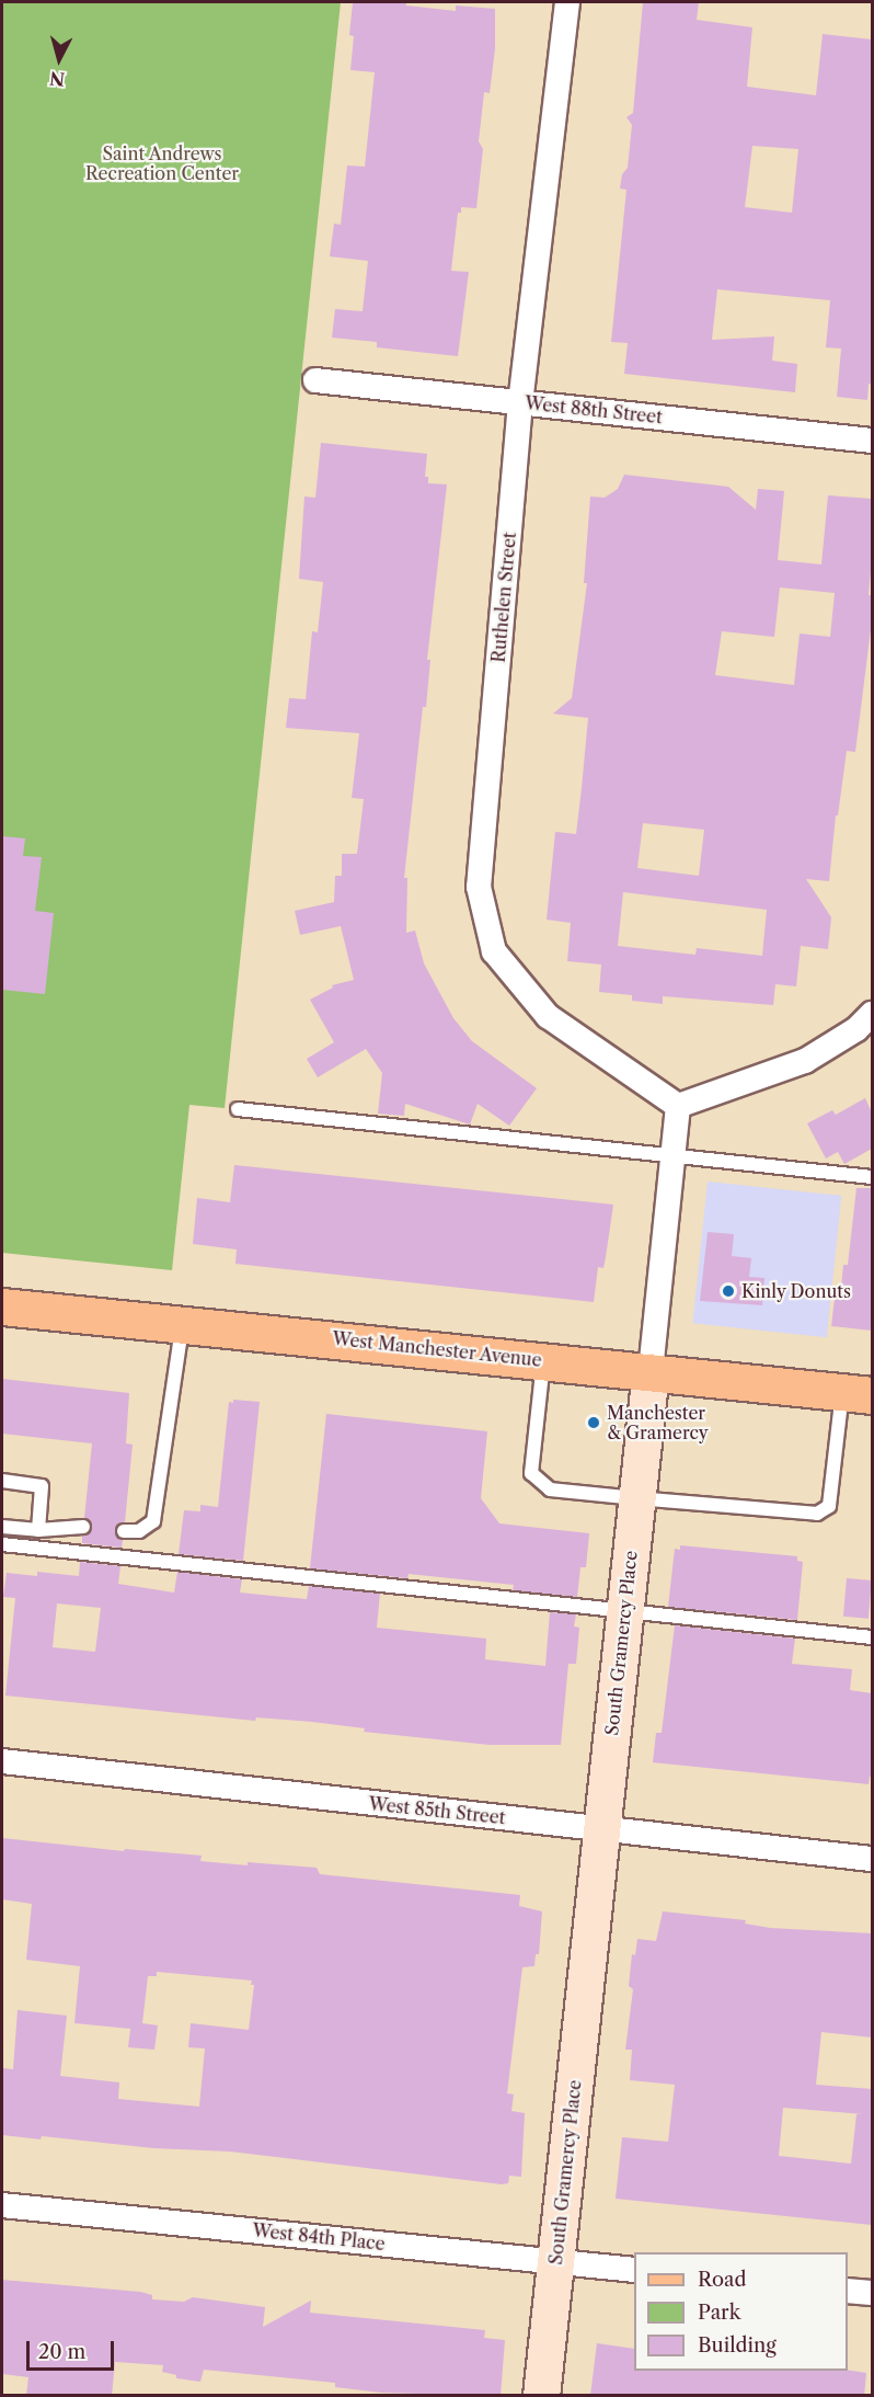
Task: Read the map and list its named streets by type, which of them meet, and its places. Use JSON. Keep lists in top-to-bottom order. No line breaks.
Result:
{"streets":{"main road":["West Manchester Avenue"],"street":["West 88th Street","Ruthelen Street","South Gramercy Place","West 85th Street","West 84th Place"]},"crossings":[["West 88th Street","Ruthelen Street"],["Ruthelen Street","South Gramercy Place"],["West Manchester Avenue","South Gramercy Place"],["South Gramercy Place","West 85th Street"],["South Gramercy Place","West 84th Place"]],"parks":["Saint Andrews Recreation Center"],"places":["Kinly Donuts","Manchester & Gramercy"],"legend":["Road","Park","Building"],"scale_bar":"20 m","north":"bottom"}
